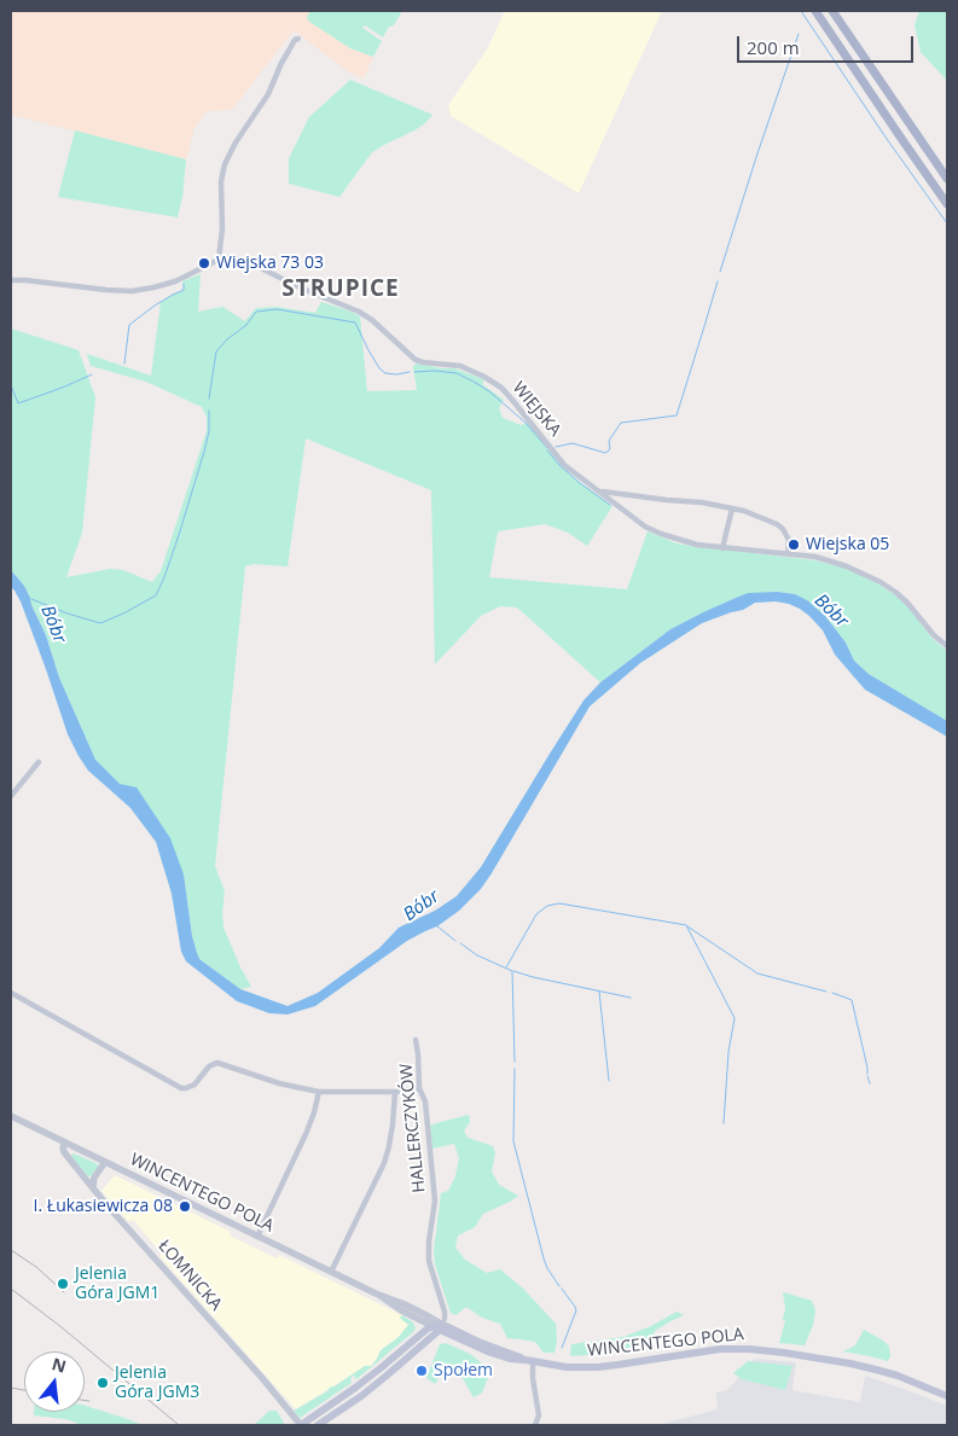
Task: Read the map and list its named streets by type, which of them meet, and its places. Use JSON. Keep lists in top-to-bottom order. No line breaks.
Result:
{"streets":{"main road":["WINCENTEGO POLA"],"street":["WIEJSKA","HALLERCZYKÓW","ŁOMNICKA"]},"crossings":[["HALLERCZYKÓW","WINCENTEGO POLA"],["WINCENTEGO POLA","ŁOMNICKA"]],"districts":["STRUPICE"],"water":["Bóbr"],"places":["Wiejska 73 03","Wiejska 05","I. Łukasiewicza 08","Jelenia Góra JGM1","Społem","Jelenia Góra JGM3"],"scale_bar":"200 m","north":"top"}
